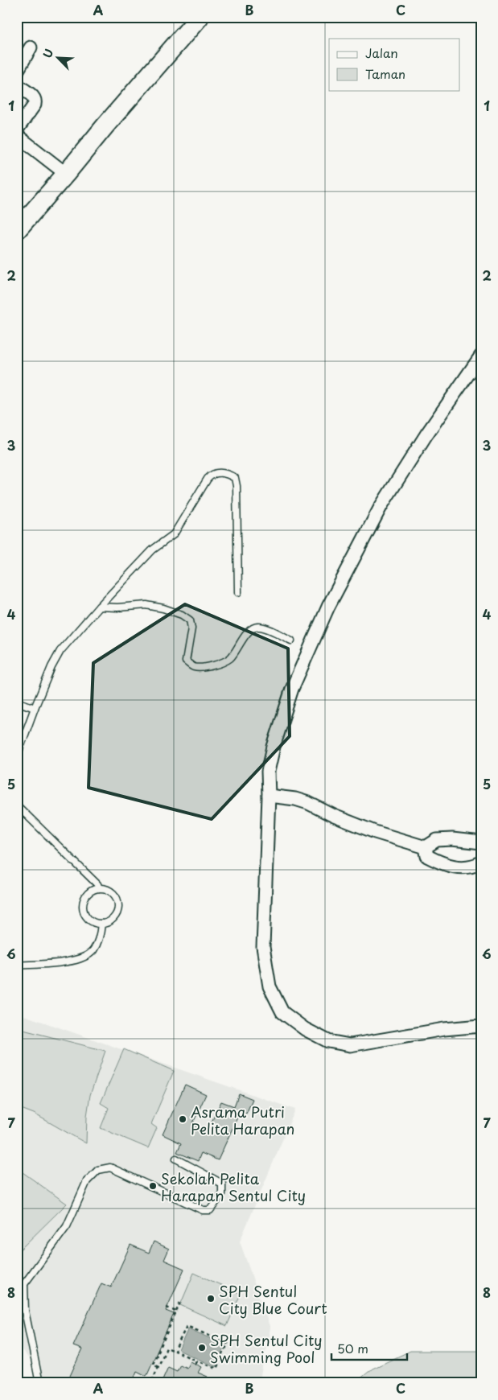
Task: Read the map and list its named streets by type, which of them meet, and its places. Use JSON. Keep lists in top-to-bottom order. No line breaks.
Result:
{"places":["Asrama Putri Pelita Harapan","Sekolah Pelita Harapan Sentul City","SPH Sentul City Blue Court","SPH Sentul City Swimming Pool"],"legend":["Jalan","Taman"],"scale_bar":"50 m","north":"top left","grid":{"columns":["A","B","C"],"rows":["1","2","3","4","5","6","7","8"]}}
